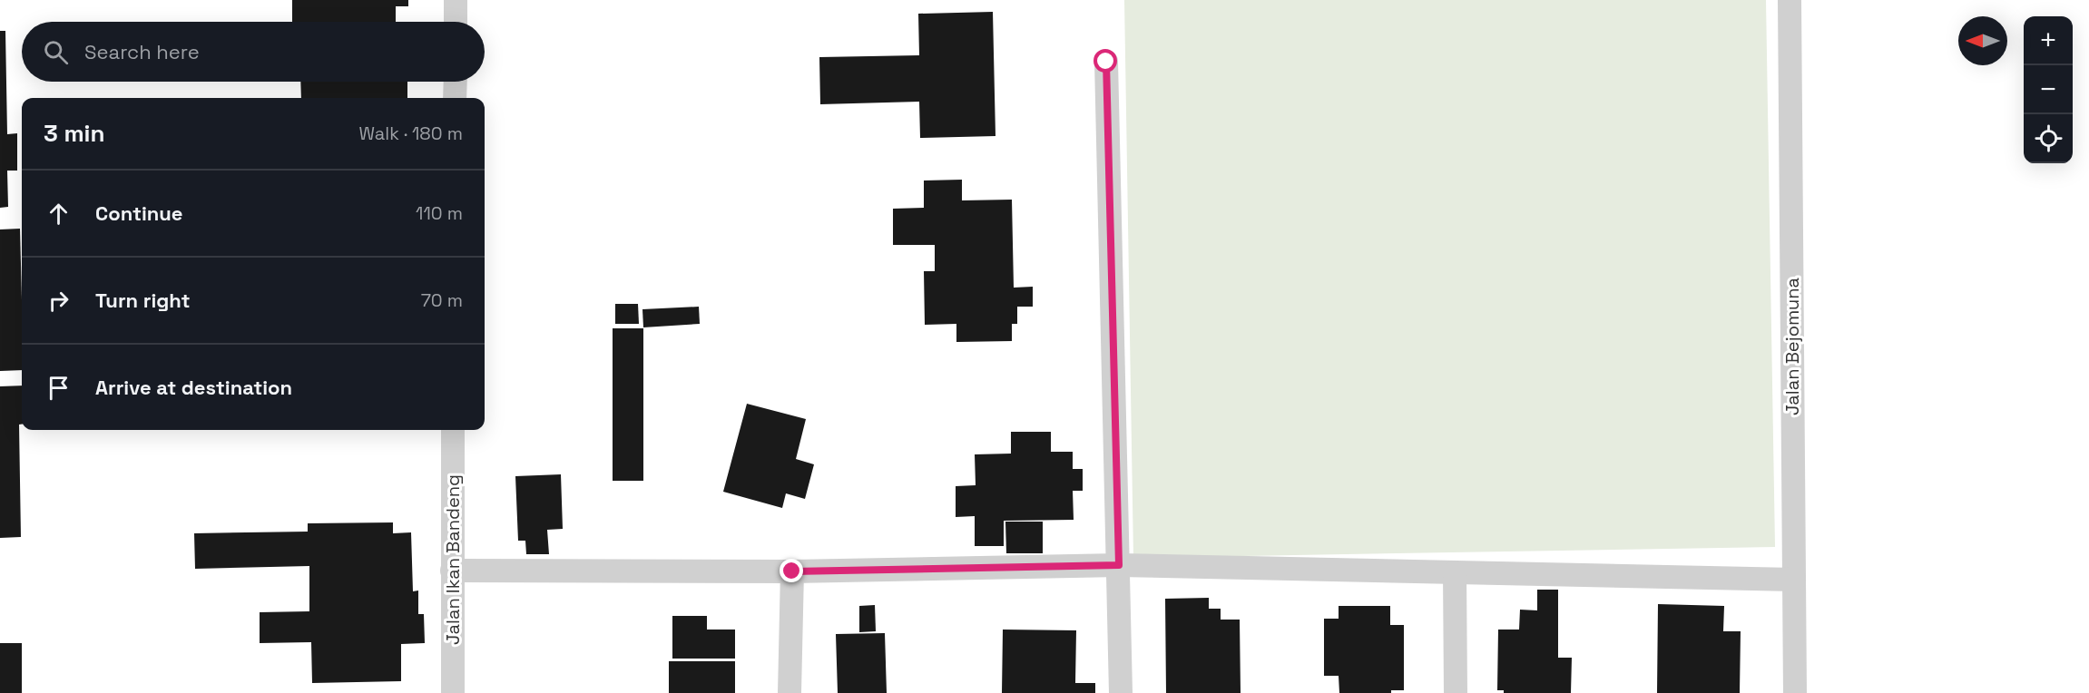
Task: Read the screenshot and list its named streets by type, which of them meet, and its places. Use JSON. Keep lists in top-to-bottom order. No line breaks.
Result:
{"streets":{"street":["Jalan Bejomuna","Jalan Ikan Bandeng"]},"north":"left","page":{"map_buttons":["+","−"],"search":"Search here","heading":["3 min","Walk · 180 m"],"list":[["Continue","110 m"],["Turn right","70 m"],"Arrive at destination"]}}
